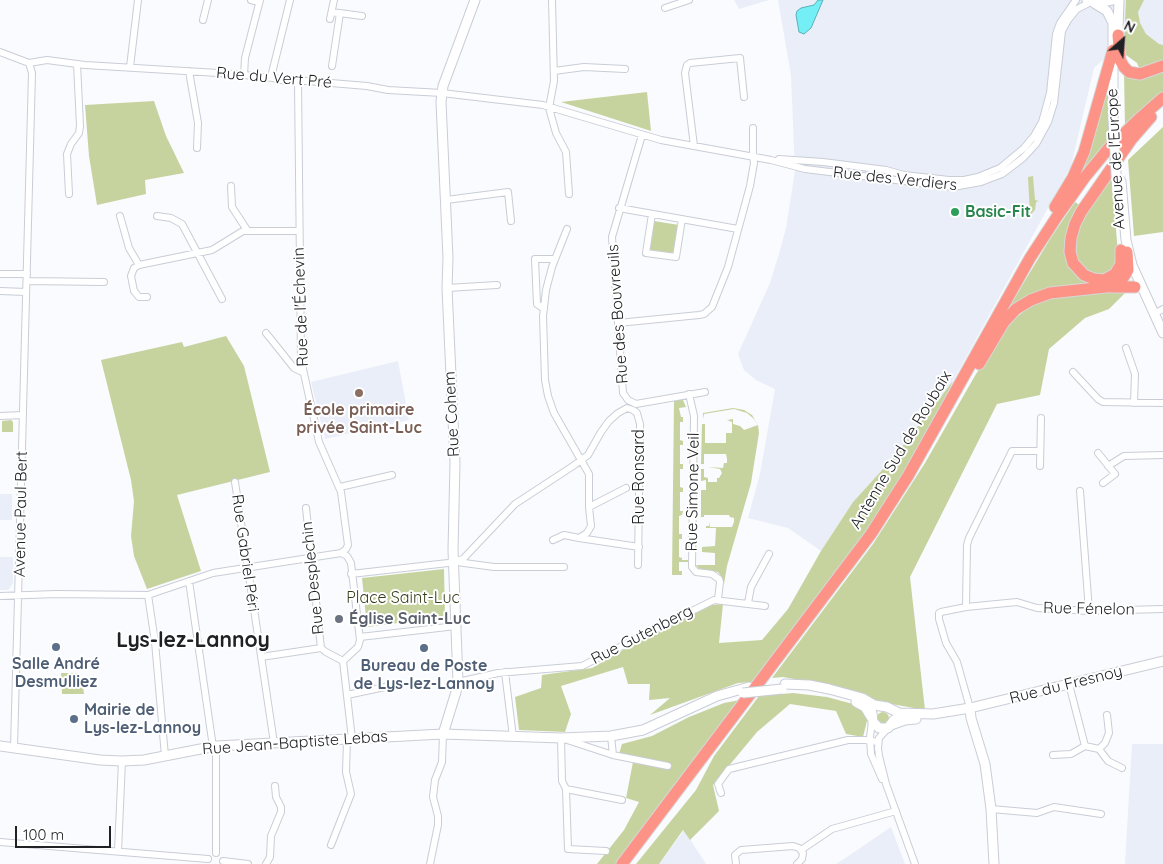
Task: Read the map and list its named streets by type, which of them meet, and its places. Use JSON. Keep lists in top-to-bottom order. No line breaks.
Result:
{"streets":{"highway":["Antenne Sud de Roubaix"],"street":["Rue du Vert Pré","Avenue de l'Europe","Rue des Verdiers","Rue de l'Échevin","Rue des Bouvreuils","Rue Cohem","Rue Ronsard","Rue Simone Veil","Avenue Paul Bert","Rue Gabriel Péri","Rue Desplechin","Rue Fénelon","Rue Gutenberg","Rue du Fresnoy","Rue Jean-Baptiste Lebas"]},"crossings":[["Rue du Vert Pré","Rue des Verdiers"],["Rue du Vert Pré","Rue de l'Échevin"],["Rue du Vert Pré","Rue Cohem"],["Rue du Vert Pré","Avenue Paul Bert"],["Avenue de l'Europe","Rue des Verdiers"],["Rue des Verdiers","Rue des Bouvreuils"],["Rue des Bouvreuils","Rue Ronsard"],["Rue Cohem","Rue Gutenberg"],["Rue Cohem","Rue Jean-Baptiste Lebas"],["Rue Simone Veil","Rue Gutenberg"],["Avenue Paul Bert","Rue Jean-Baptiste Lebas"],["Rue Gabriel Péri","Rue Jean-Baptiste Lebas"],["Rue Fénelon","Rue du Fresnoy"],["Rue du Fresnoy","Rue Jean-Baptiste Lebas"]],"districts":["Lys-lez-Lannoy"],"parks":["Place Saint-Luc"],"places":["Basic-Fit","École primaire privée Saint-Luc","Église Saint-Luc","Salle André Desmulliez","Bureau de Poste de Lys-lez-Lannoy","Mairie de Lys-lez-Lannoy"],"scale_bar":"100 m","north":"top right"}
